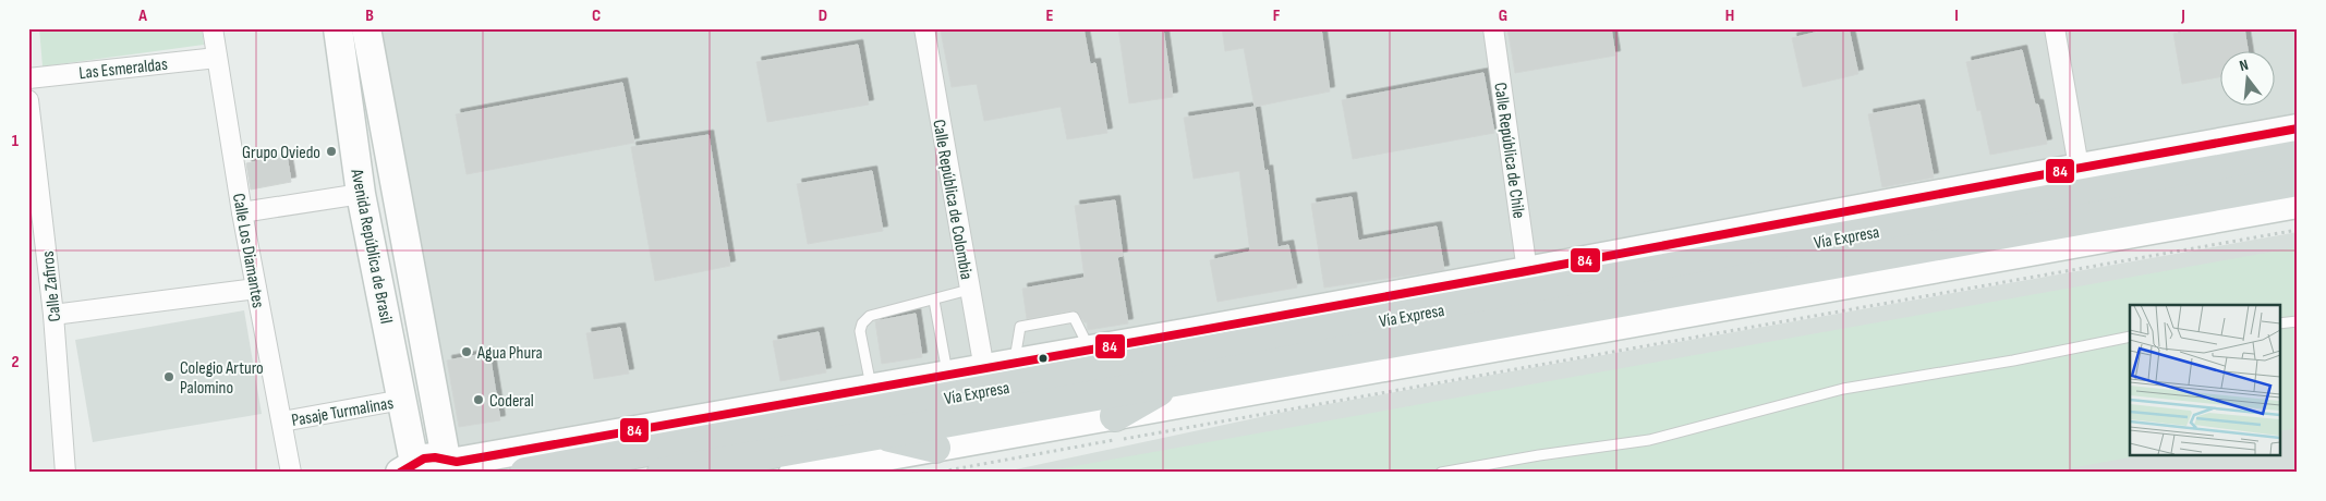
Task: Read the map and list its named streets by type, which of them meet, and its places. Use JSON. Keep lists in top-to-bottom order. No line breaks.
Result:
{"streets":{"main road":["Vía Expresa","Avenida República de Brasil"],"street":["Las Esmeraldas","Calle República de Chile","Calle República de Colombia","Calle Los Diamantes","Calle Zafiros","Pasaje Turmalinas"]},"crossings":[["Las Esmeraldas","Calle Los Diamantes"],["Calle República de Chile","Vía Expresa"],["Calle República de Colombia","Vía Expresa"],["Vía Expresa","Avenida República de Brasil"],["Avenida República de Brasil","Pasaje Turmalinas"],["Calle Los Diamantes","Pasaje Turmalinas"]],"places":["Grupo Oviedo","Agua Phura","Colegio Arturo Palomino","Coderal"],"lines":["transit line 84"],"north":"top","grid":{"columns":["A","B","C","D","E","F","G","H","I","J"],"rows":["1","2"]}}
